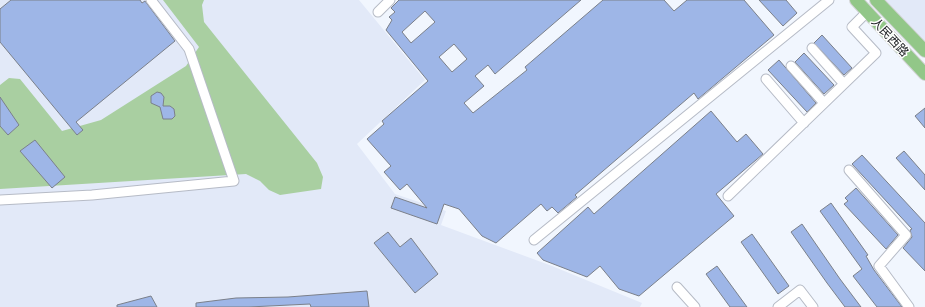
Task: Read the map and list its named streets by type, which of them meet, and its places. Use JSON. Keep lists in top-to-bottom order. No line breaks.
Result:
{"streets":{"main road":["人民西路"]}}
